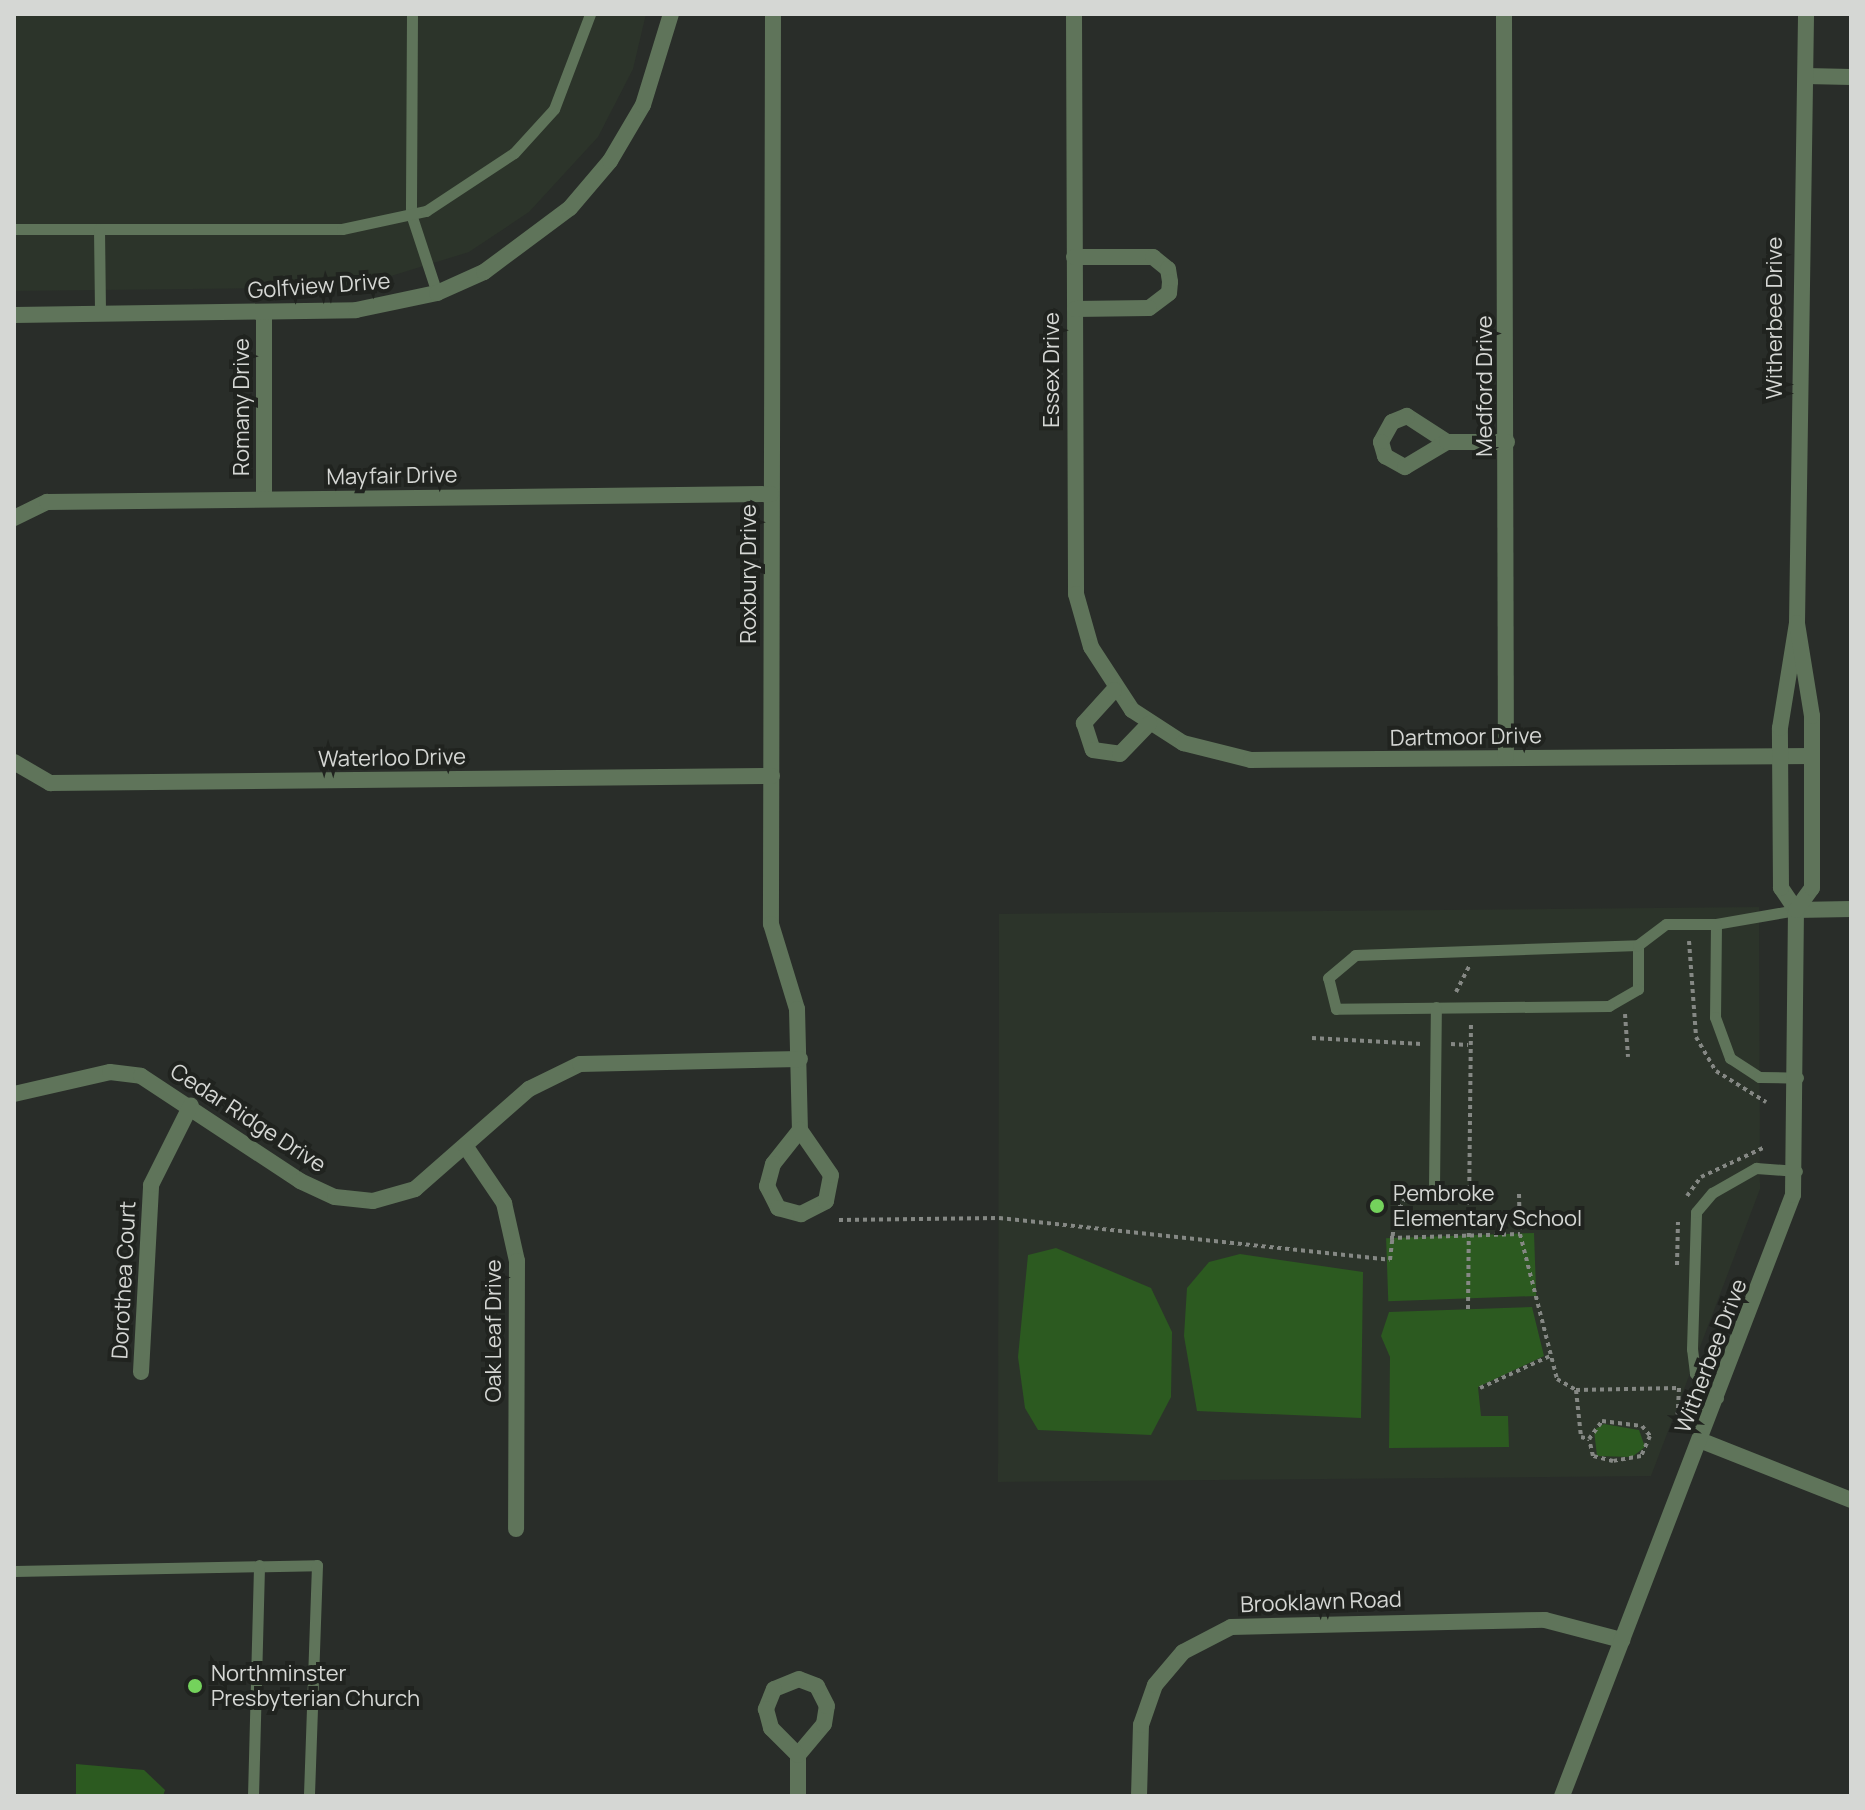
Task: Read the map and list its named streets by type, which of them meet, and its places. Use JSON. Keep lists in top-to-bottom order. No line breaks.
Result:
{"streets":{"street":["Golfview Drive","Witherbee Drive","Essex Drive","Medford Drive","Romany Drive","Mayfair Drive","Roxbury Drive","Dartmoor Drive","Waterloo Drive","Cedar Ridge Drive","Dorothea Court","Oak Leaf Drive","Brooklawn Road"]},"crossings":[["Golfview Drive","Romany Drive"],["Witherbee Drive","Dartmoor Drive"],["Witherbee Drive","Brooklawn Road"],["Essex Drive","Dartmoor Drive"],["Medford Drive","Dartmoor Drive"],["Romany Drive","Mayfair Drive"],["Mayfair Drive","Roxbury Drive"],["Roxbury Drive","Waterloo Drive"],["Roxbury Drive","Cedar Ridge Drive"],["Cedar Ridge Drive","Dorothea Court"],["Cedar Ridge Drive","Oak Leaf Drive"]],"places":["Pembroke Elementary School","Northminster Presbyterian Church"]}
